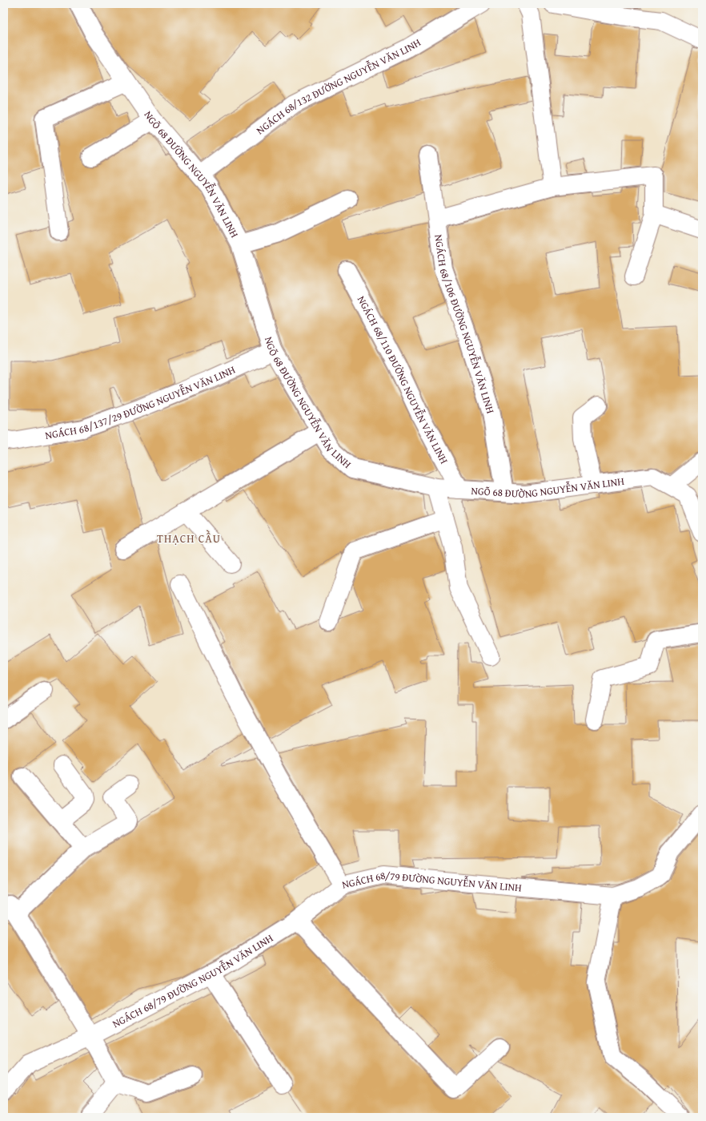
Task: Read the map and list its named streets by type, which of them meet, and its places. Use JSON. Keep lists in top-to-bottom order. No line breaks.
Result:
{"streets":{"street":["NGÁCH 68/132 ĐƯỜNG NGUYỄN VĂN LINH","NGÕ 68 ĐƯỜNG NGUYỄN VĂN LINH","NGÁCH 68/106 ĐƯỜNG NGUYỄN VĂN LINH","NGÁCH 68/110 ĐƯỜNG NGUYỄN VĂN LINH","NGÁCH 68/137/29 ĐƯỜNG NGUYỄN VĂN LINH","NGÁCH 68/79 ĐƯỜNG NGUYỄN VĂN LINH"]},"crossings":[["NGÁCH 68/132 ĐƯỜNG NGUYỄN VĂN LINH","NGÕ 68 ĐƯỜNG NGUYỄN VĂN LINH"],["NGÕ 68 ĐƯỜNG NGUYỄN VĂN LINH","NGÁCH 68/106 ĐƯỜNG NGUYỄN VĂN LINH"],["NGÕ 68 ĐƯỜNG NGUYỄN VĂN LINH","NGÁCH 68/110 ĐƯỜNG NGUYỄN VĂN LINH"],["NGÕ 68 ĐƯỜNG NGUYỄN VĂN LINH","NGÁCH 68/137/29 ĐƯỜNG NGUYỄN VĂN LINH"]],"districts":["THẠCH CẦU"]}
